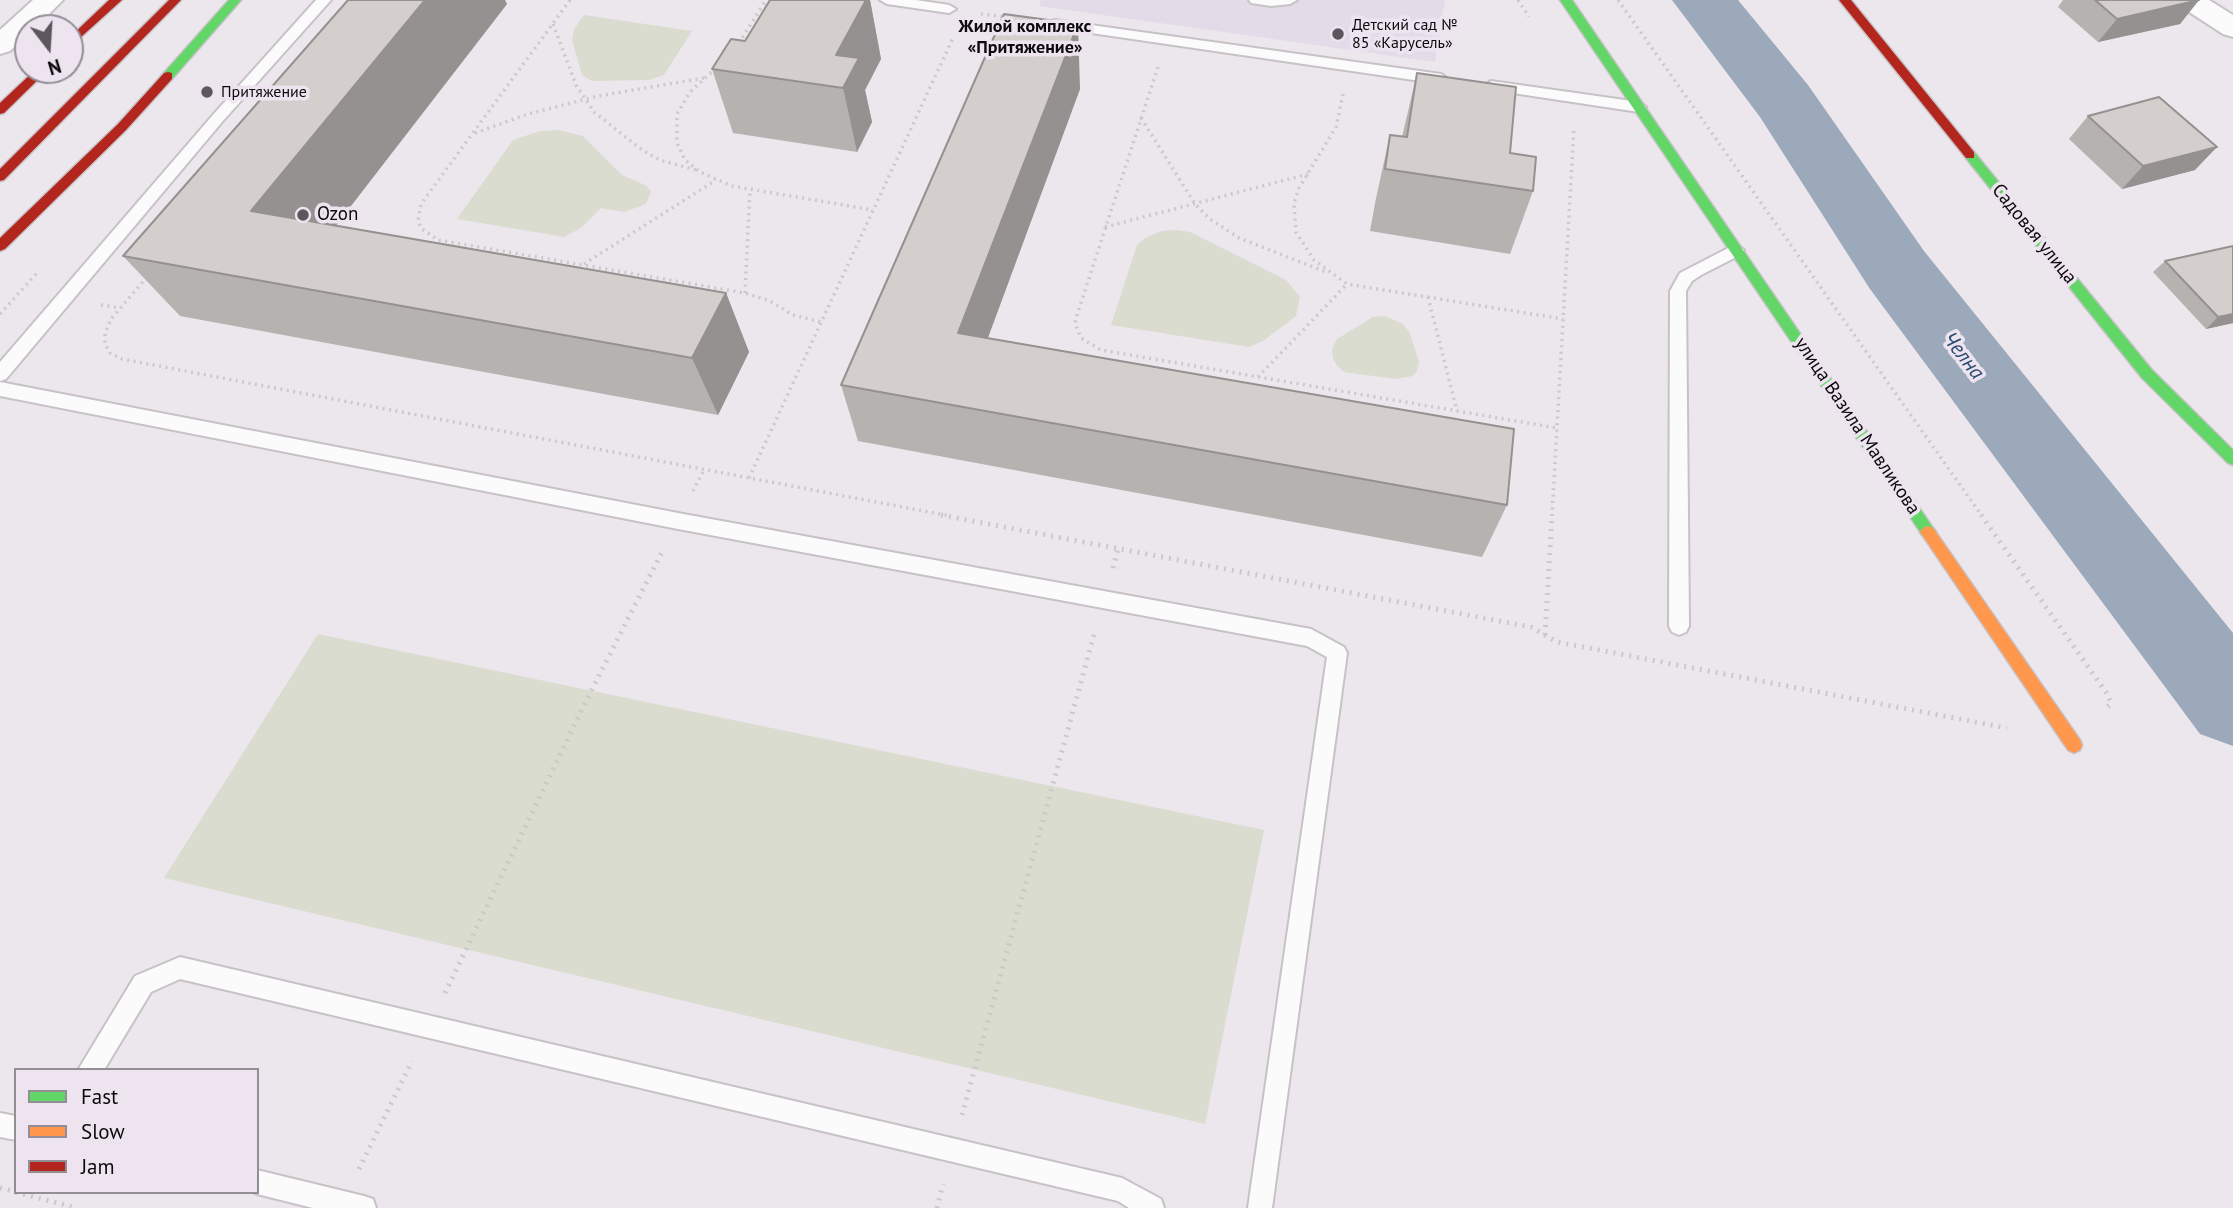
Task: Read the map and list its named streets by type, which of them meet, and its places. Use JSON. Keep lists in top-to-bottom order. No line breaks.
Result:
{"streets":{"street":["Садовая улица","улица Вазила Мавликова"]},"districts":["Жилой комплекс «Притяжение»"],"water":["Челна"],"places":["Детский сад № 85 «Карусель»","Притяжение","Ozon"],"legend":["Fast","Slow","Jam"],"north":"bottom"}
